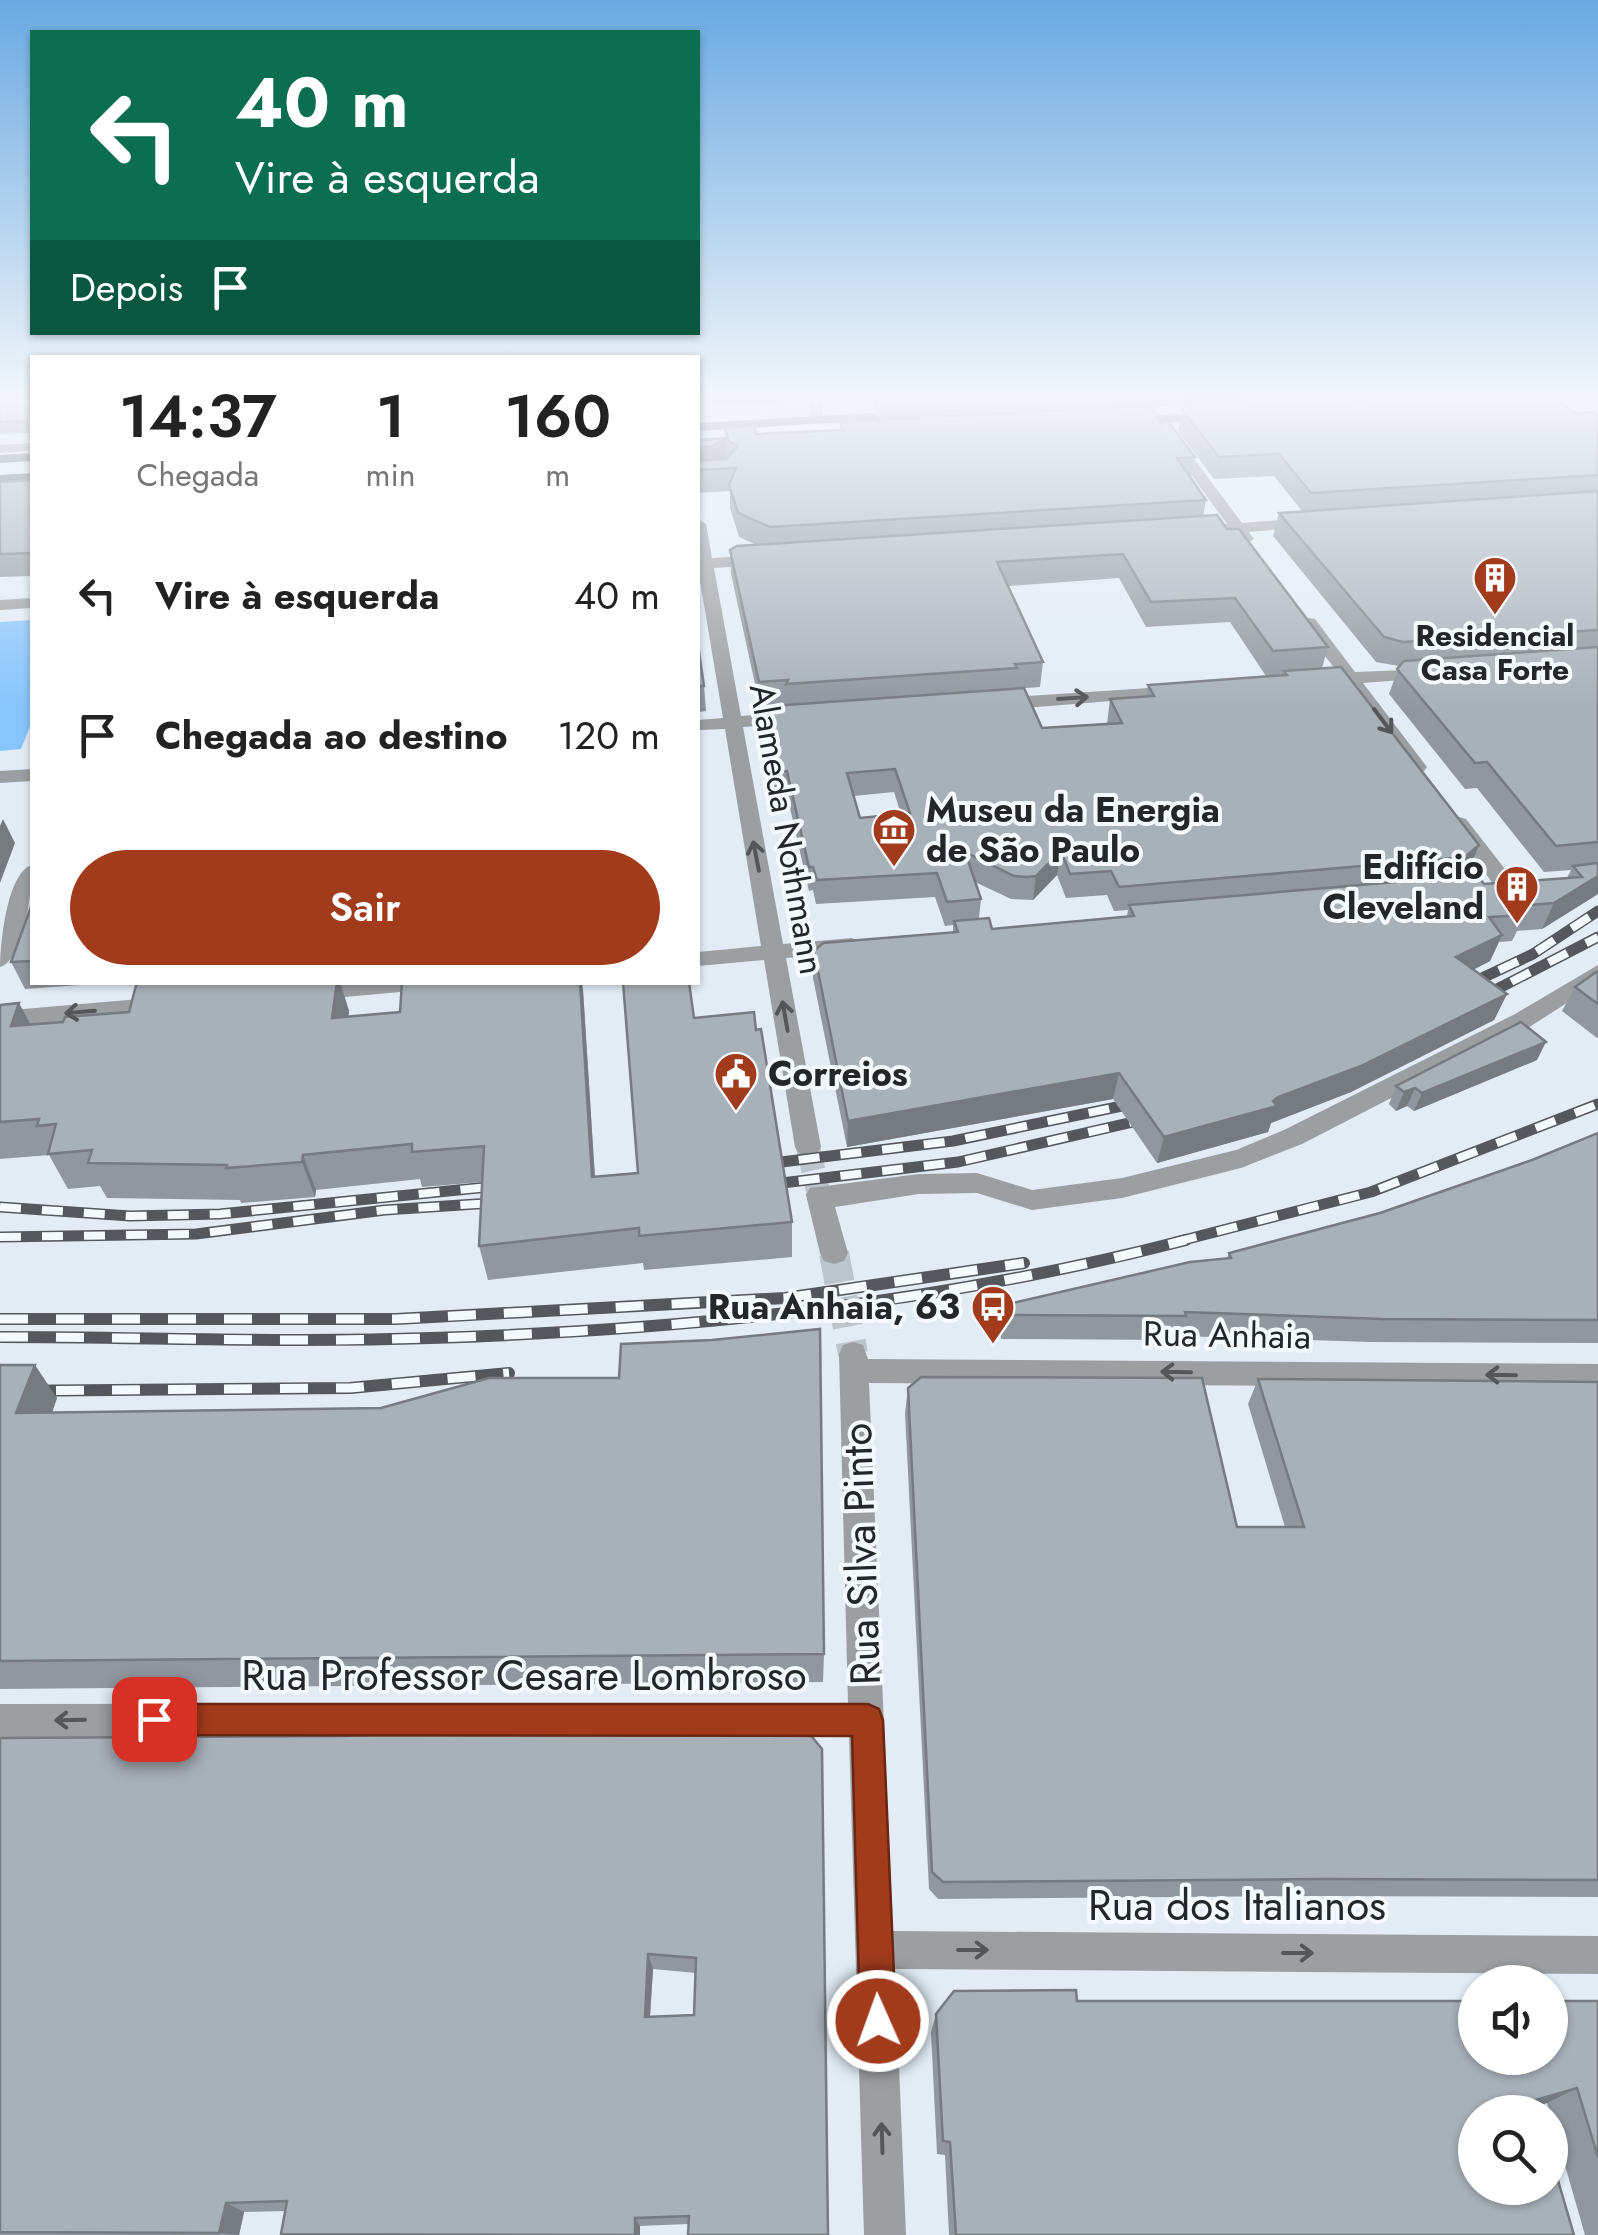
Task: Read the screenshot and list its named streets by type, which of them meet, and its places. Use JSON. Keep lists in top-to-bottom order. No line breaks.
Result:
{"streets":{"street":["Alameda Nothmann","Rua Anhaia","Rua Silva Pinto","Rua Professor Cesare Lombroso","Rua dos Italianos"]},"crossings":[["Rua Anhaia","Rua Silva Pinto"],["Rua Silva Pinto","Rua Professor Cesare Lombroso"],["Rua Silva Pinto","Rua dos Italianos"]],"one_way":["Alameda Nothmann","Rua Anhaia","Rua Professor Cesare Lombroso","Rua dos Italianos"],"places":{"building":["Residencial Casa Forte","Edifício Cleveland"],"museum":["Museu da Energia de São Paulo"],"public building":["Correios"],"bus stop":["Rua Anhaia, 63"]},"page":{"turn":["40 m","Vire à esquerda"],"then":"Depois","eta":["14:37","Chegada","1","min","160","m"],"list":[{"name":"Vire à esquerda","value":"40 m"},{"name":"Chegada ao destino","value":"120 m"}],"buttons":"Sair"}}
